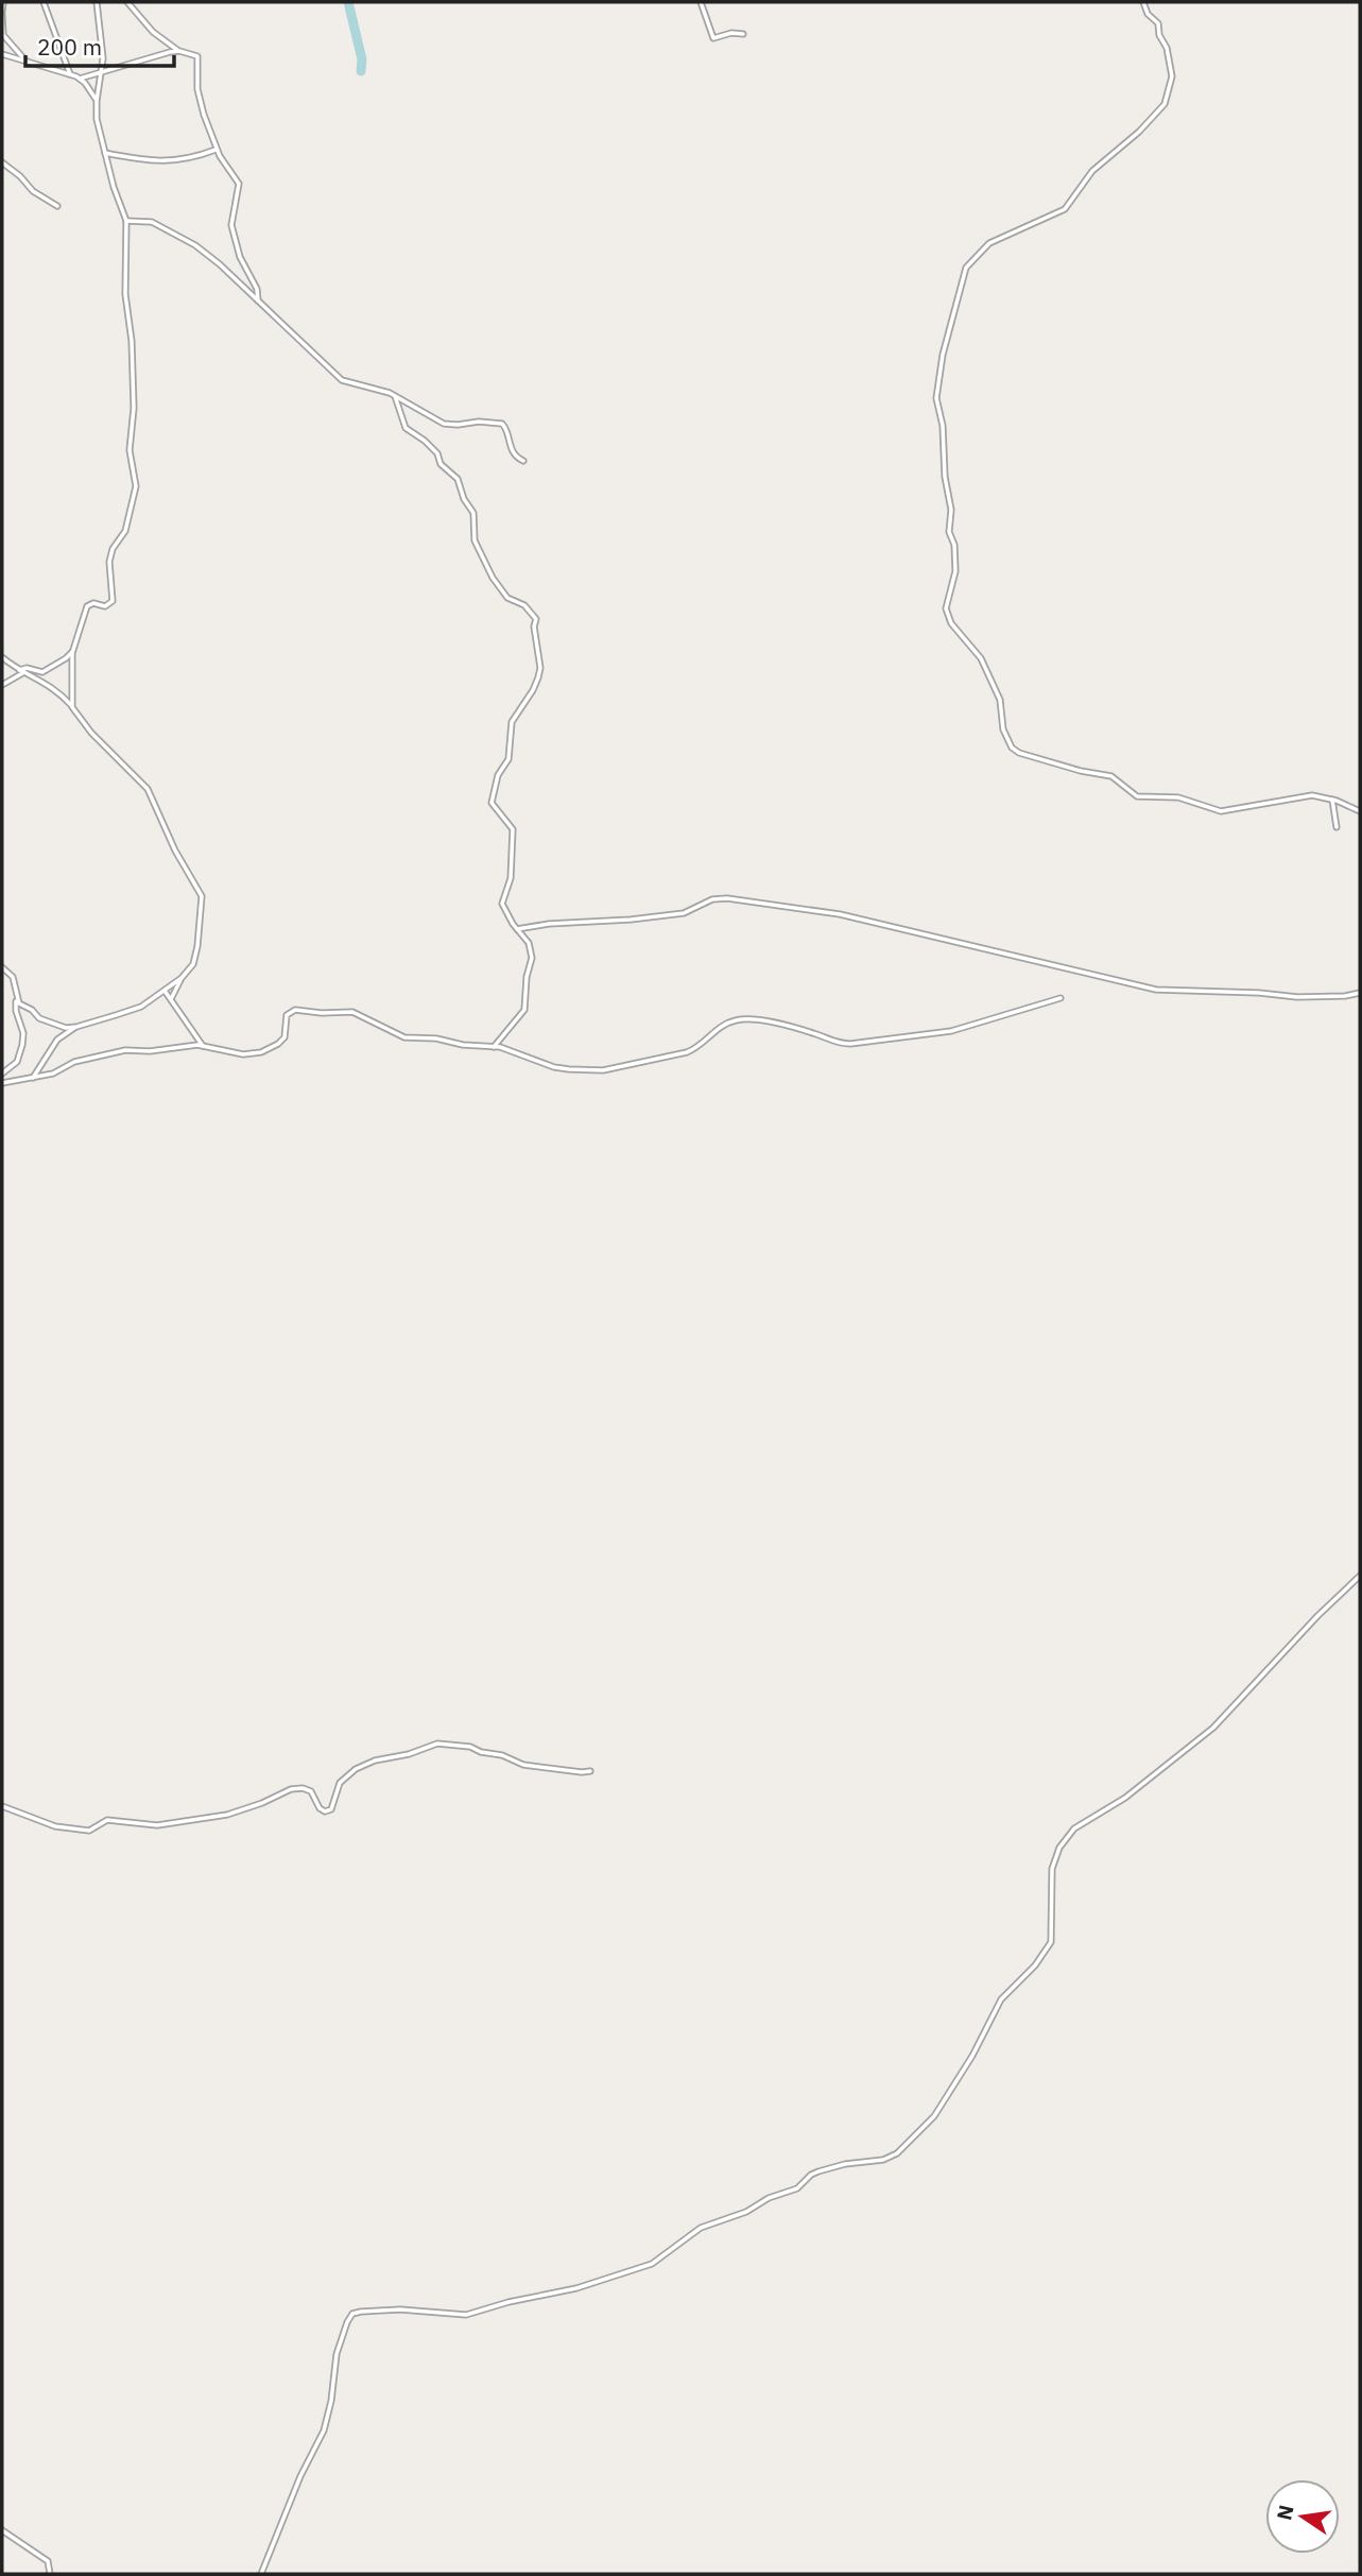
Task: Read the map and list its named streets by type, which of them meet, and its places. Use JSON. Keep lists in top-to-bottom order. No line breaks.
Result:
{"scale_bar":"200 m","north":"left"}
